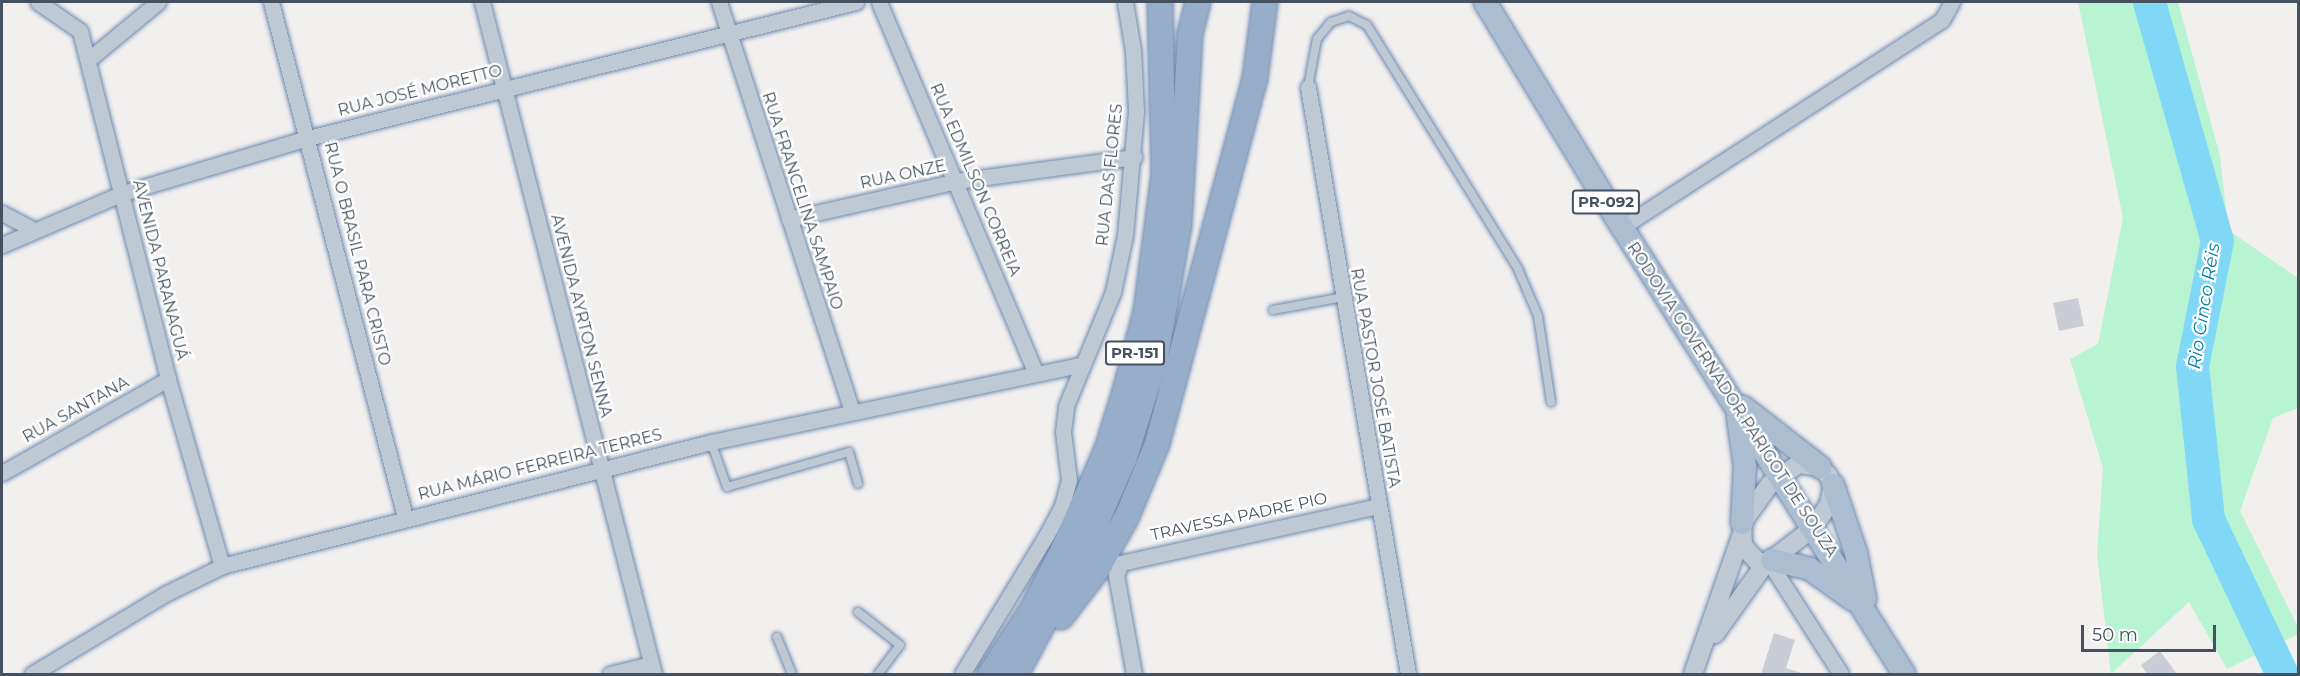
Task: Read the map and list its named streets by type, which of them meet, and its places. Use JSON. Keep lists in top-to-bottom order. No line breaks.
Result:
{"streets":{"highway":["PR-151"],"main road":["PR-092","RODOVIA GOVERNADOR PARIGOT DE SOUZA"],"street":["RUA JOSÉ MORETTO","RUA ONZE","RUA DAS FLORES","RUA EDMILSON CORREIA","RUA FRANCELINA SAMPAIO","RUA O BRASIL PARA CRISTO","AVENIDA PARANAGUÁ","AVENIDA AYRTON SENNA","RUA PASTOR JOSÉ BATISTA","RUA SANTANA","RUA MÁRIO FERREIRA TERRES","TRAVESSA PADRE PIO"]},"crossings":[["RUA JOSÉ MORETTO","RUA FRANCELINA SAMPAIO"],["RUA JOSÉ MORETTO","RUA O BRASIL PARA CRISTO"],["RUA JOSÉ MORETTO","AVENIDA PARANAGUÁ"],["RUA JOSÉ MORETTO","AVENIDA AYRTON SENNA"],["RUA ONZE","RUA DAS FLORES"],["RUA ONZE","RUA EDMILSON CORREIA"],["RUA ONZE","RUA FRANCELINA SAMPAIO"],["RUA DAS FLORES","RUA MÁRIO FERREIRA TERRES"],["RUA EDMILSON CORREIA","RUA MÁRIO FERREIRA TERRES"],["RUA FRANCELINA SAMPAIO","RUA MÁRIO FERREIRA TERRES"],["RUA O BRASIL PARA CRISTO","RUA MÁRIO FERREIRA TERRES"],["AVENIDA PARANAGUÁ","RUA SANTANA"],["AVENIDA PARANAGUÁ","RUA MÁRIO FERREIRA TERRES"],["AVENIDA AYRTON SENNA","RUA MÁRIO FERREIRA TERRES"],["RUA PASTOR JOSÉ BATISTA","TRAVESSA PADRE PIO"]],"water":["Rio Cinco Réis"],"scale_bar":"50 m"}
